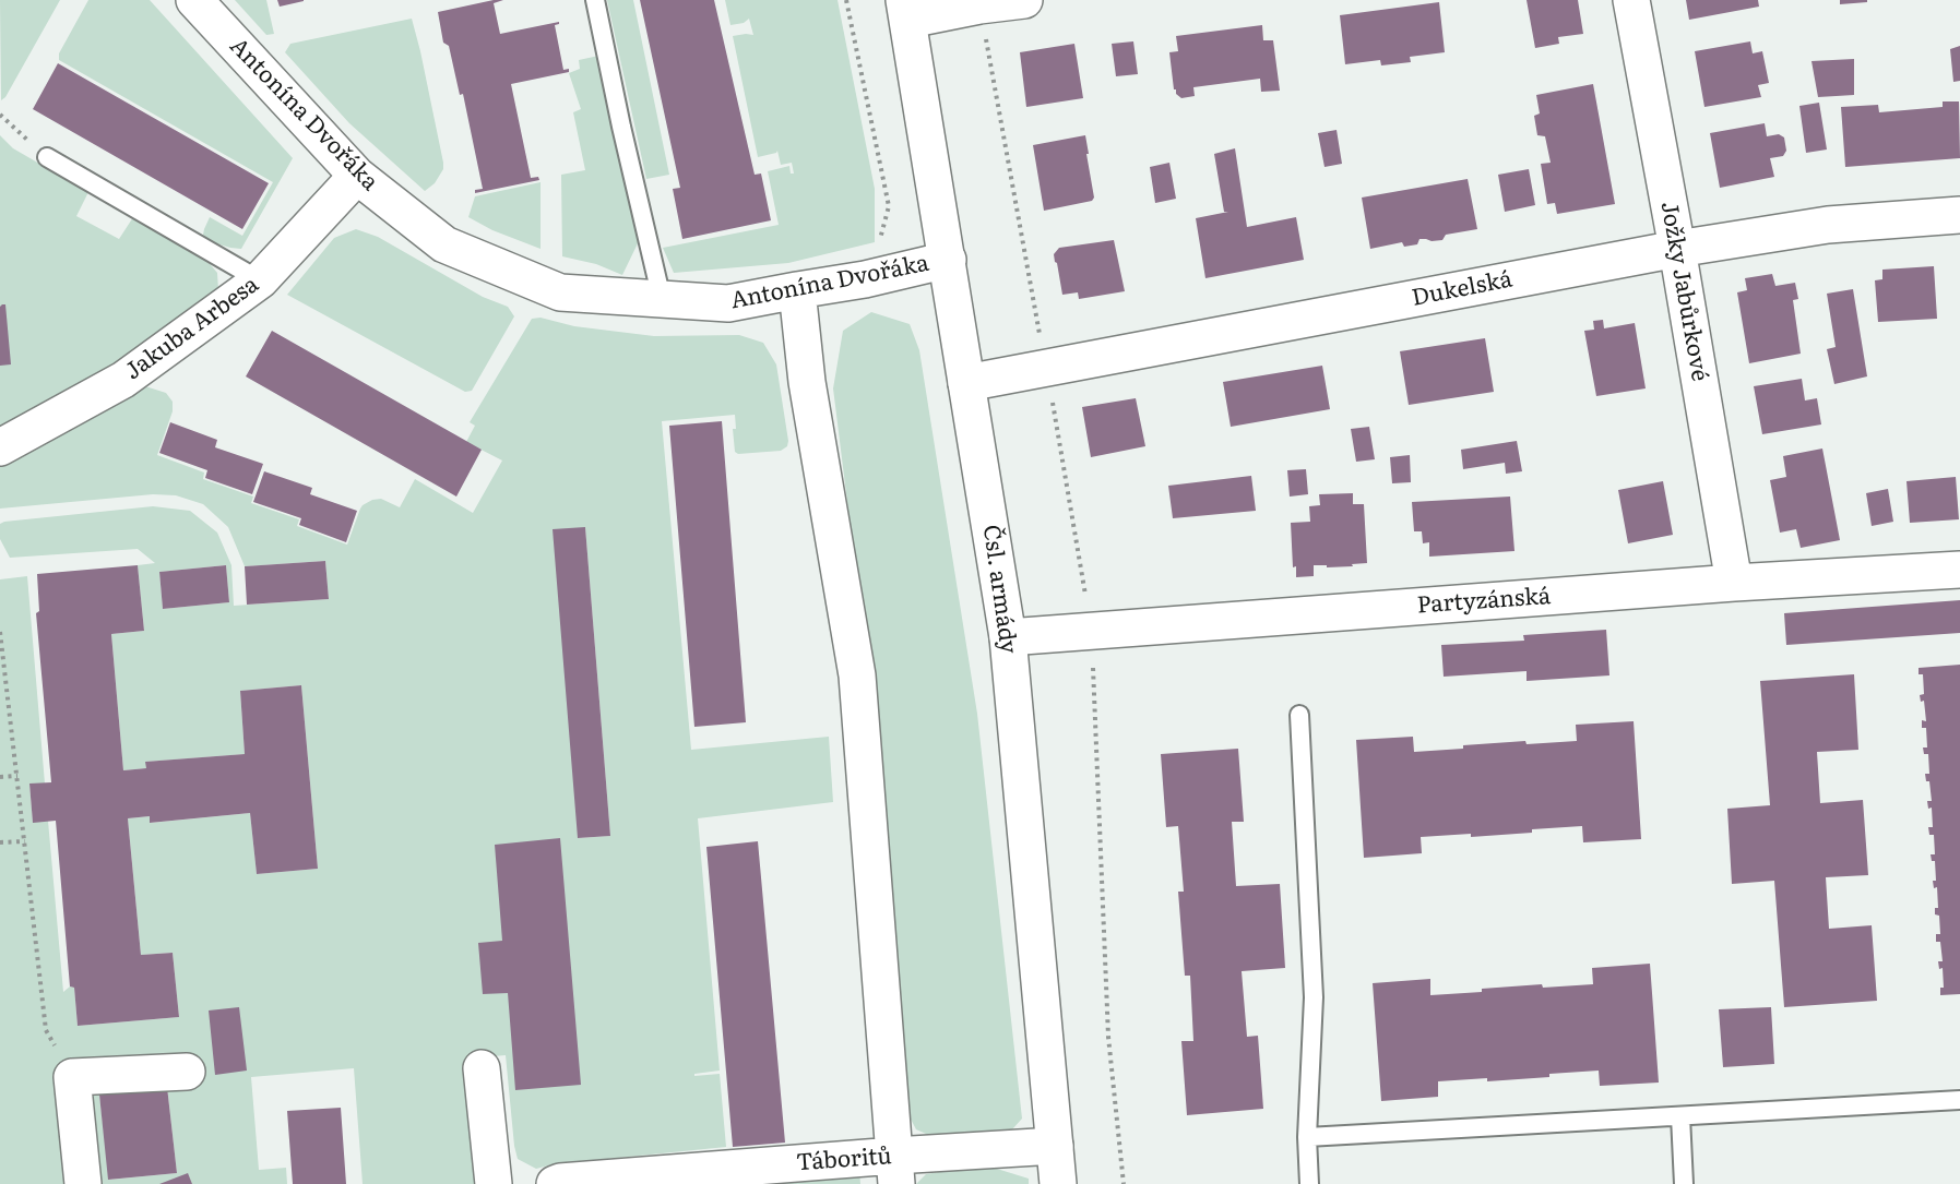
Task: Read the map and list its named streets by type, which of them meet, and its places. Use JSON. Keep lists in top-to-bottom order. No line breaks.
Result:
{"streets":{"street":["Antonína Dvořáka","Dukelská","Jožky Jabůrkové","Jakuba Arbesa","Čsl. armády","Partyzánská","Táboritů"]},"crossings":[["Antonína Dvořáka","Jakuba Arbesa"],["Antonína Dvořáka","Čsl. armády"],["Dukelská","Jožky Jabůrkové"],["Dukelská","Čsl. armády"],["Jožky Jabůrkové","Partyzánská"],["Čsl. armády","Partyzánská"],["Čsl. armády","Táboritů"]]}
